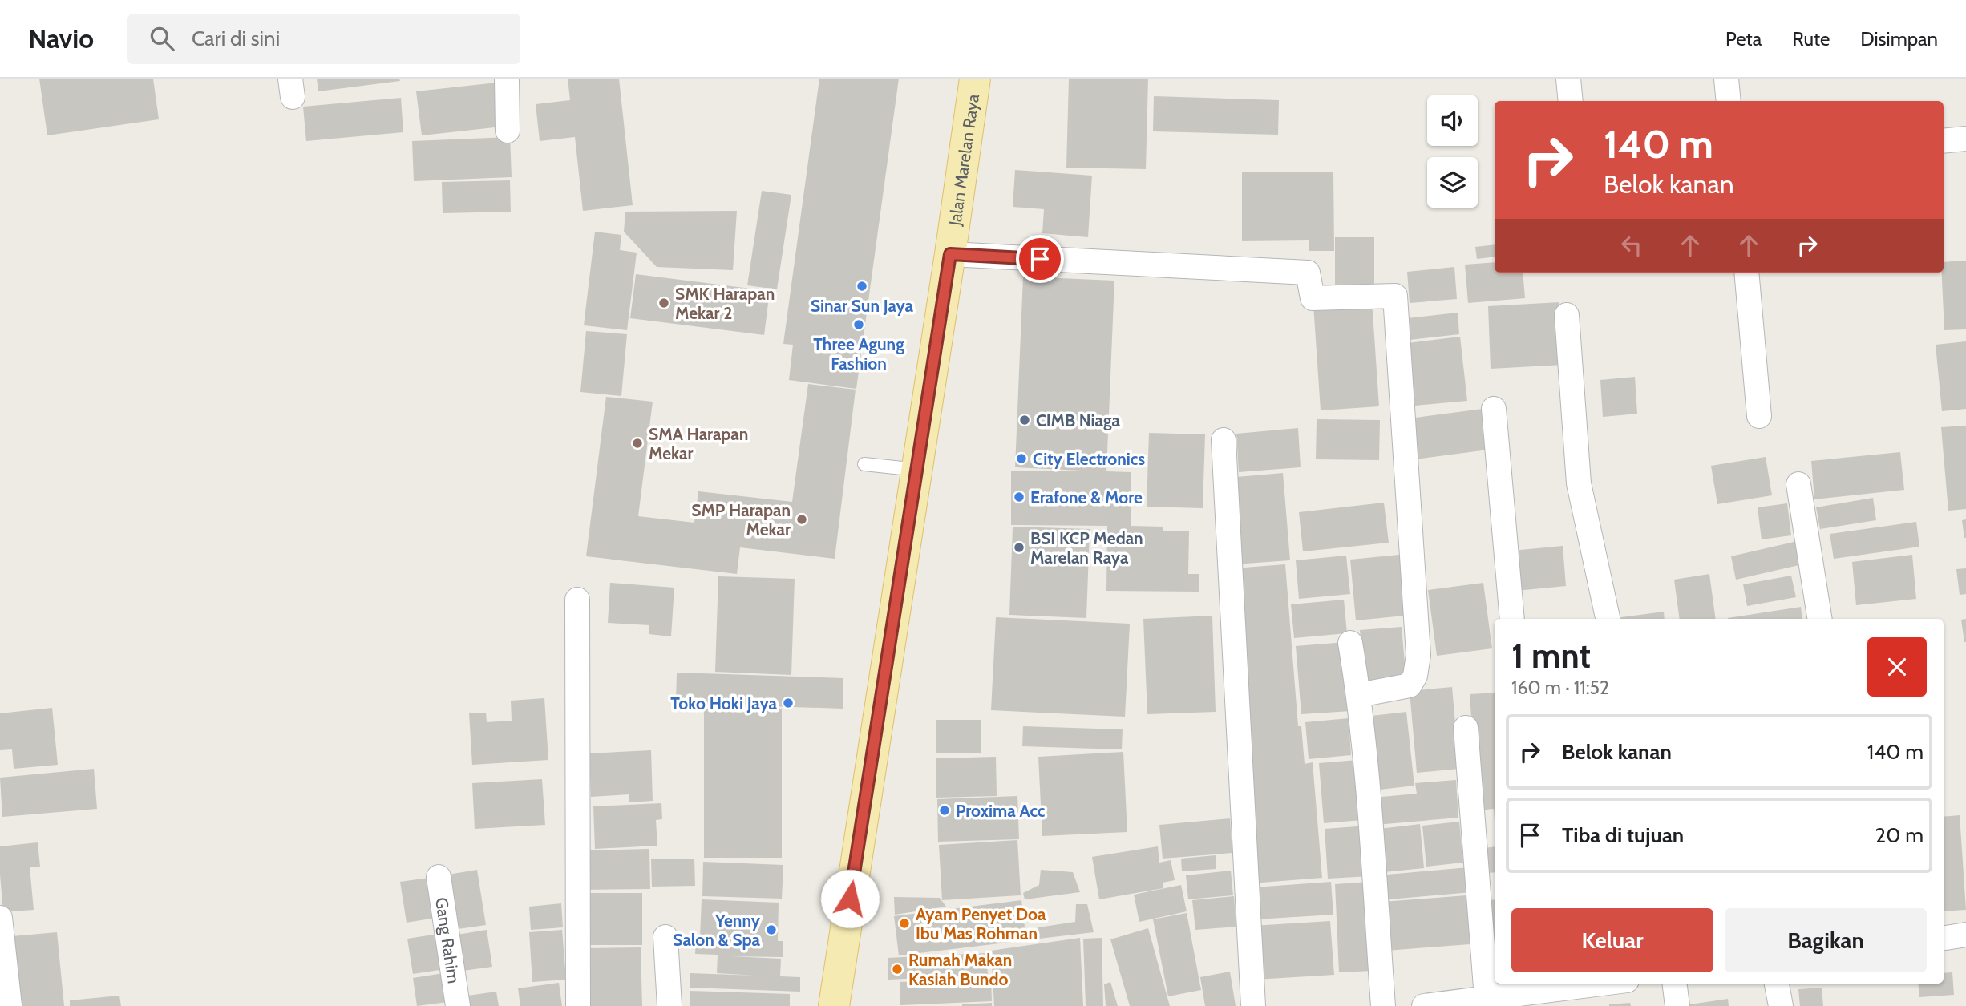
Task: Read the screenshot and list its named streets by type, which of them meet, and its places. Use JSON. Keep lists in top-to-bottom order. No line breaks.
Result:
{"streets":{"main road":["Jalan Marelan Raya"],"street":["Gang Rahim"]},"places":["Sinar Sun Jaya","SMK Harapan Mekar 2","Three Agung Fashion","CIMB Niaga","SMA Harapan Mekar","City Electronics","Erafone & More","SMP Harapan Mekar","BSI KCP Medan Marelan Raya","Toko Hoki Jaya","Proxima Acc","Ayam Penyet Doa Ibu Mas Rohman","Yenny Salon & Spa","Rumah Makan Kasiah Bundo"],"page":{"header":"Navio","search":"Cari di sini","nav":["Peta","Rute","Disimpan"],"turn":["140 m","Belok kanan"],"heading":["1 mnt","160 m · 11:52"],"list":[{"name":"Belok kanan","value":"140 m"},{"name":"Tiba di tujuan","value":"20 m"}],"buttons":["Keluar","Bagikan"]}}
